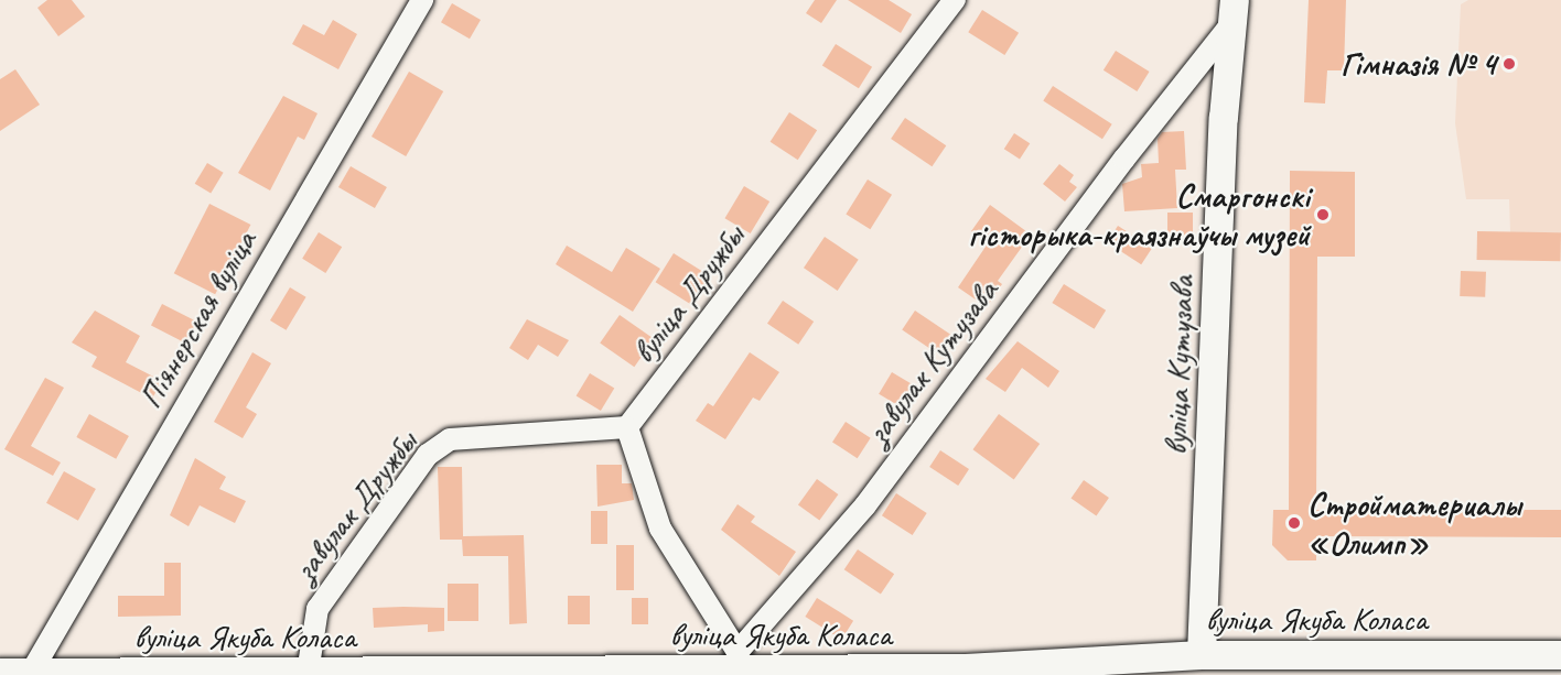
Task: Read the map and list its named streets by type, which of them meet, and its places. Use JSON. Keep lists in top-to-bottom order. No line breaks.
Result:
{"streets":{"main road":["вуліца Кутузава","вуліца Якуба Коласа"],"street":["вуліца Дружбы","Піянерская вуліца","завулак Кутузава","завулак Дружбы"]},"crossings":[["вуліца Дружбы","завулак Дружбы"],["Піянерская вуліца","вуліца Якуба Коласа"],["завулак Кутузава","вуліца Кутузава"],["завулак Кутузава","вуліца Якуба Коласа"],["вуліца Кутузава","вуліца Якуба Коласа"],["завулак Дружбы","вуліца Якуба Коласа"]],"places":["Гімназія № 4","Смаргонскі гісторыка-краязнаўчы музей","Стройматериалы «Олимп»"]}
